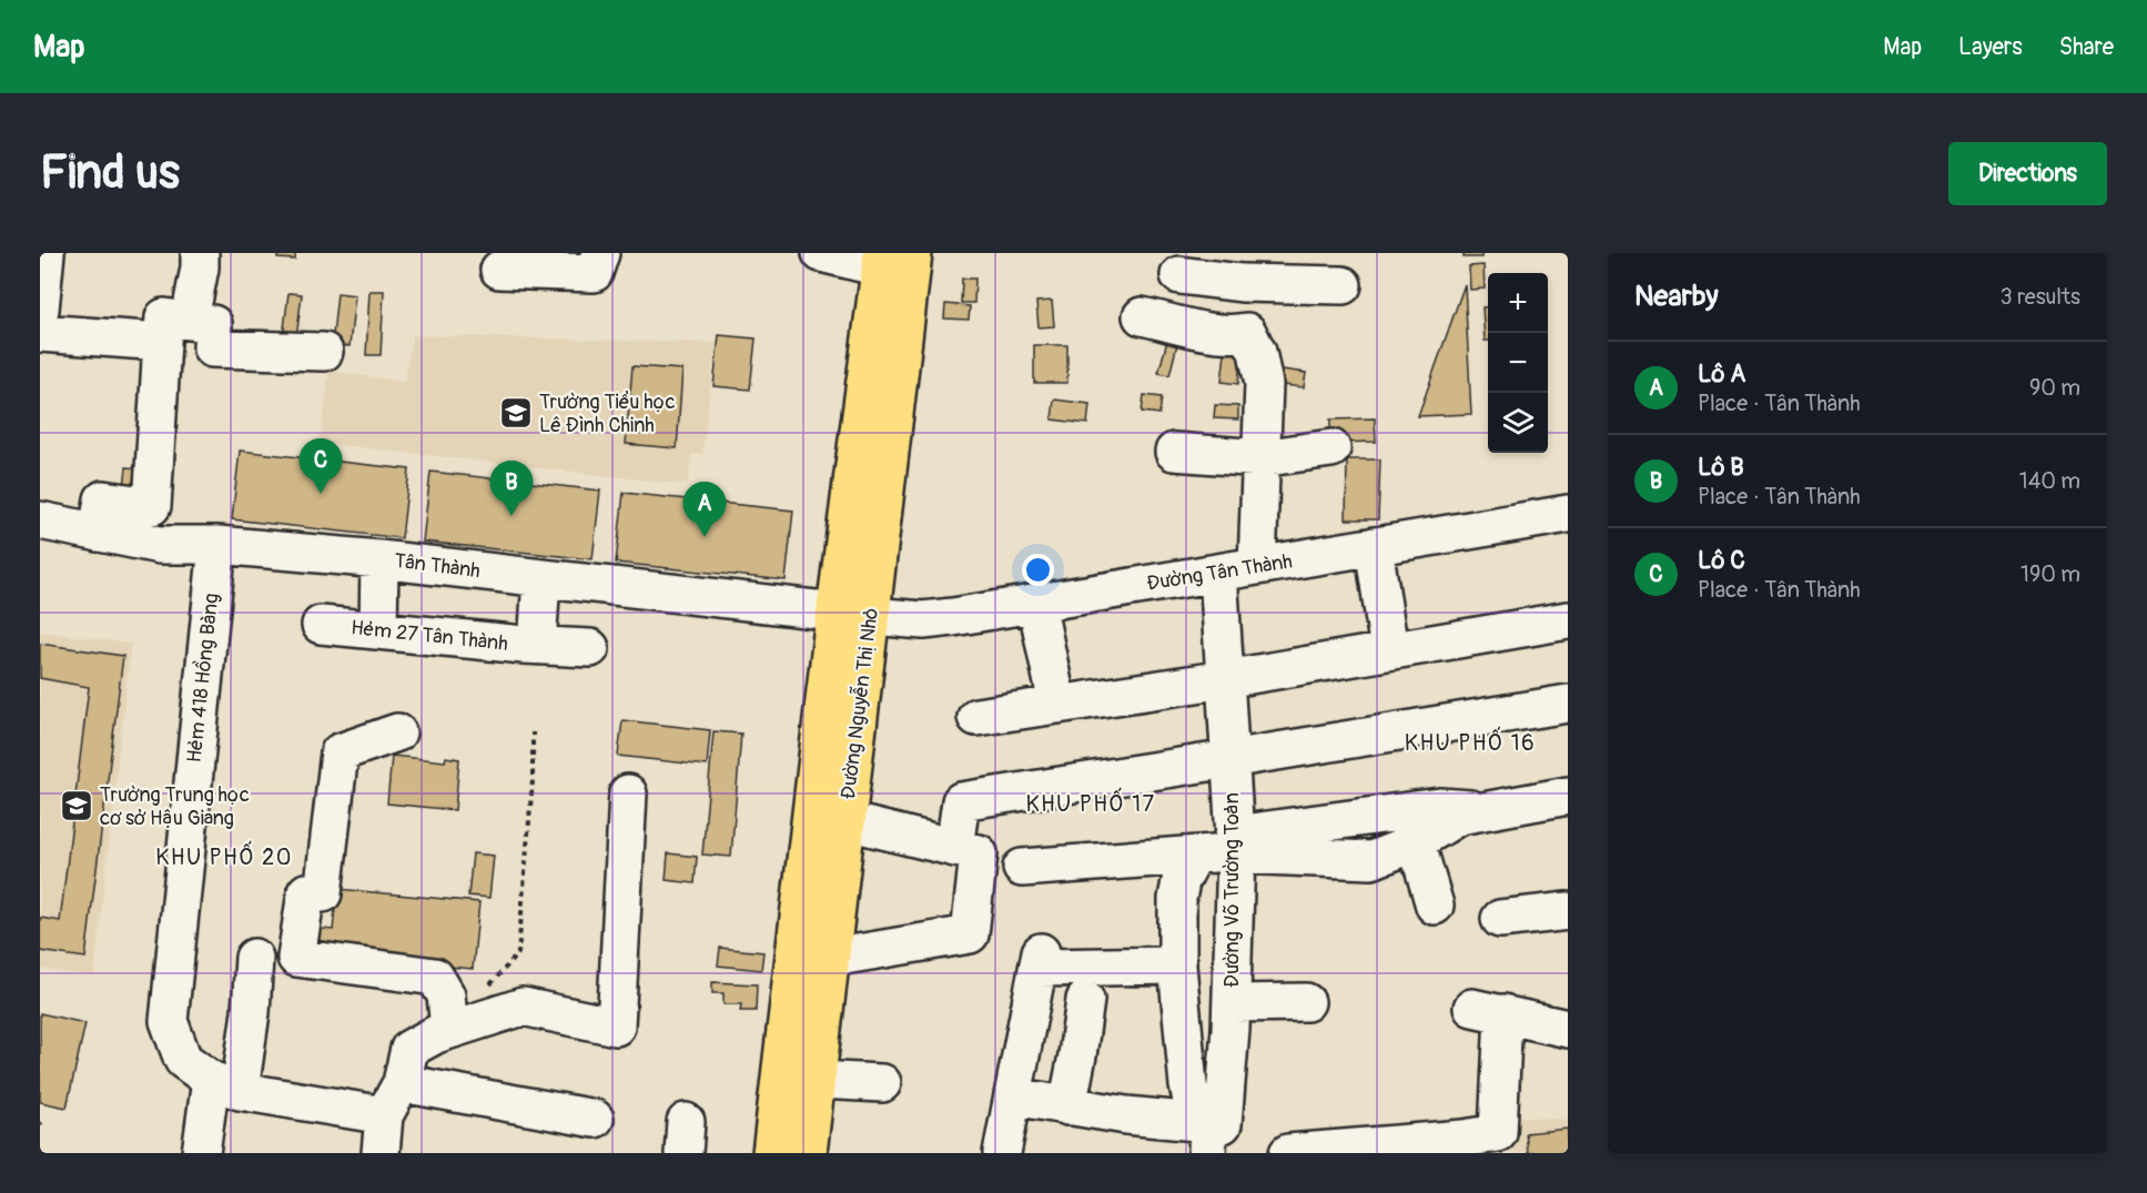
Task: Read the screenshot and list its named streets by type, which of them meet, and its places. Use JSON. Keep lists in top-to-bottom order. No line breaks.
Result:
{"streets":{"main road":["Đường Nguyễn Thị Nhỏ"],"street":["Tân Thành","Đường Tân Thành","Hẻm 27 Tân Thành","Hẻm 418 Hồng Bàng","Đường Võ Trường Toản"]},"crossings":[["Tân Thành","Hẻm 27 Tân Thành"],["Tân Thành","Hẻm 418 Hồng Bàng"],["Tân Thành","Đường Nguyễn Thị Nhỏ"],["Đường Tân Thành","Đường Nguyễn Thị Nhỏ"],["Đường Tân Thành","Đường Võ Trường Toản"]],"districts":["KHU PHỐ 16","KHU PHỐ 17","KHU PHỐ 20"],"places":{"school or university":["Trường Tiểu học Lê Đình Chinh","Trường Trung học cơ sở Hậu Giang"]},"page":{"header":"Map","nav":["Map","Layers","Share"],"buttons":"Directions","title":"Find us","heading":["Nearby","3 results"],"map_buttons":["+","−"],"list":[{"mark":"A","name":"Lô A","note":"Place · Tân Thành","value":"90 m"},{"mark":"B","name":"Lô B","note":"Place · Tân Thành","value":"140 m"},{"mark":"C","name":"Lô C","note":"Place · Tân Thành","value":"190 m"}],"pins":["C","B","A"]}}
